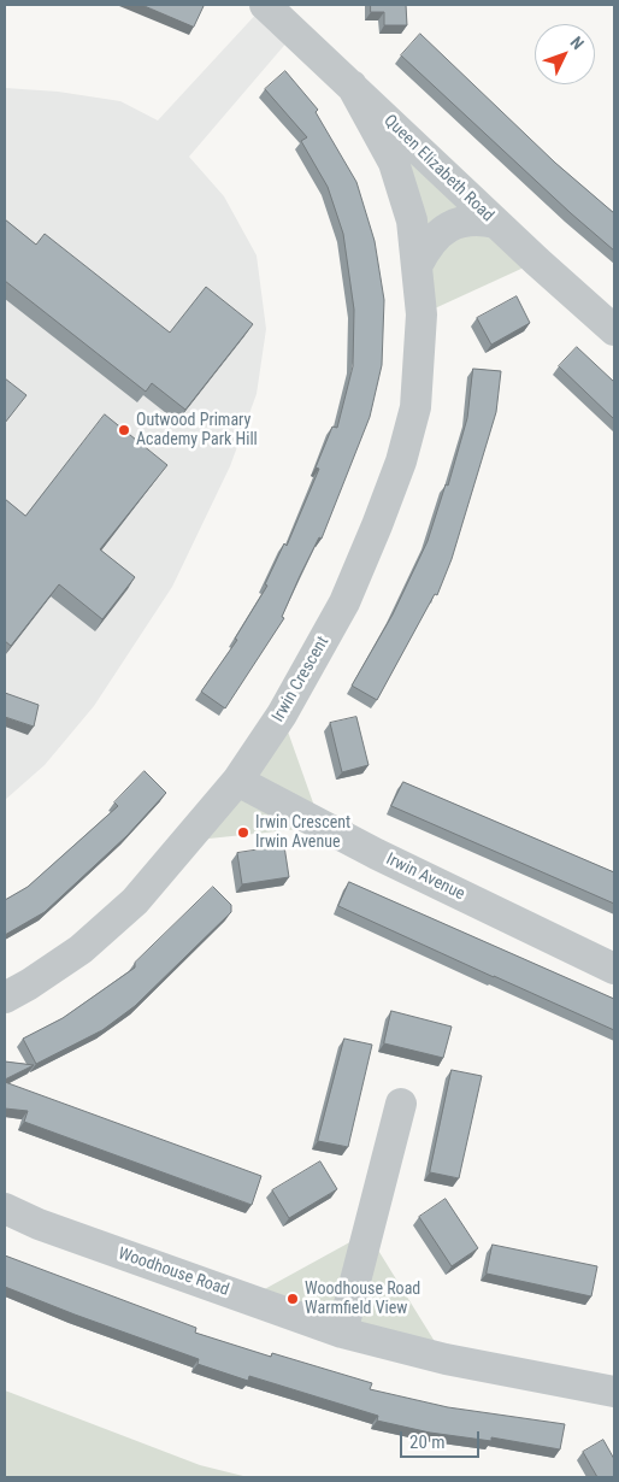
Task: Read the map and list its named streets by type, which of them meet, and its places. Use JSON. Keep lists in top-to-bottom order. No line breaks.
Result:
{"streets":{"street":["Queen Elizabeth Road","Irwin Crescent","Irwin Avenue","Woodhouse Road"]},"crossings":[["Queen Elizabeth Road","Irwin Crescent"],["Irwin Crescent","Irwin Avenue"]],"places":["Outwood Primary Academy Park Hill","Irwin Crescent Irwin Avenue","Woodhouse Road Warmfield View"],"scale_bar":"20 m","north":"top right"}
